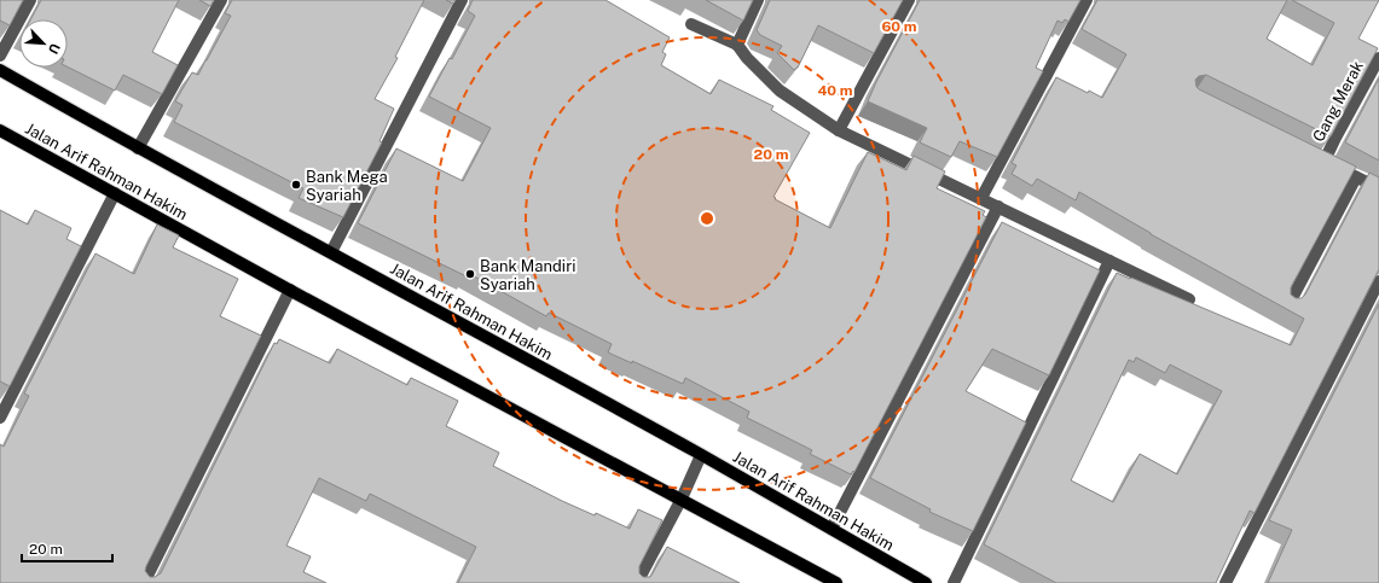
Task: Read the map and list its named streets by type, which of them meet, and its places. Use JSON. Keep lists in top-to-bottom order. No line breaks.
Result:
{"streets":{"main road":["Jalan Arif Rahman Hakim"],"street":["Gang Merak"]},"places":["Bank Mega Syariah","Bank Mandiri Syariah"],"scale_bar":"20 m","north":"bottom right","rings":["60 m","40 m","20 m"]}
